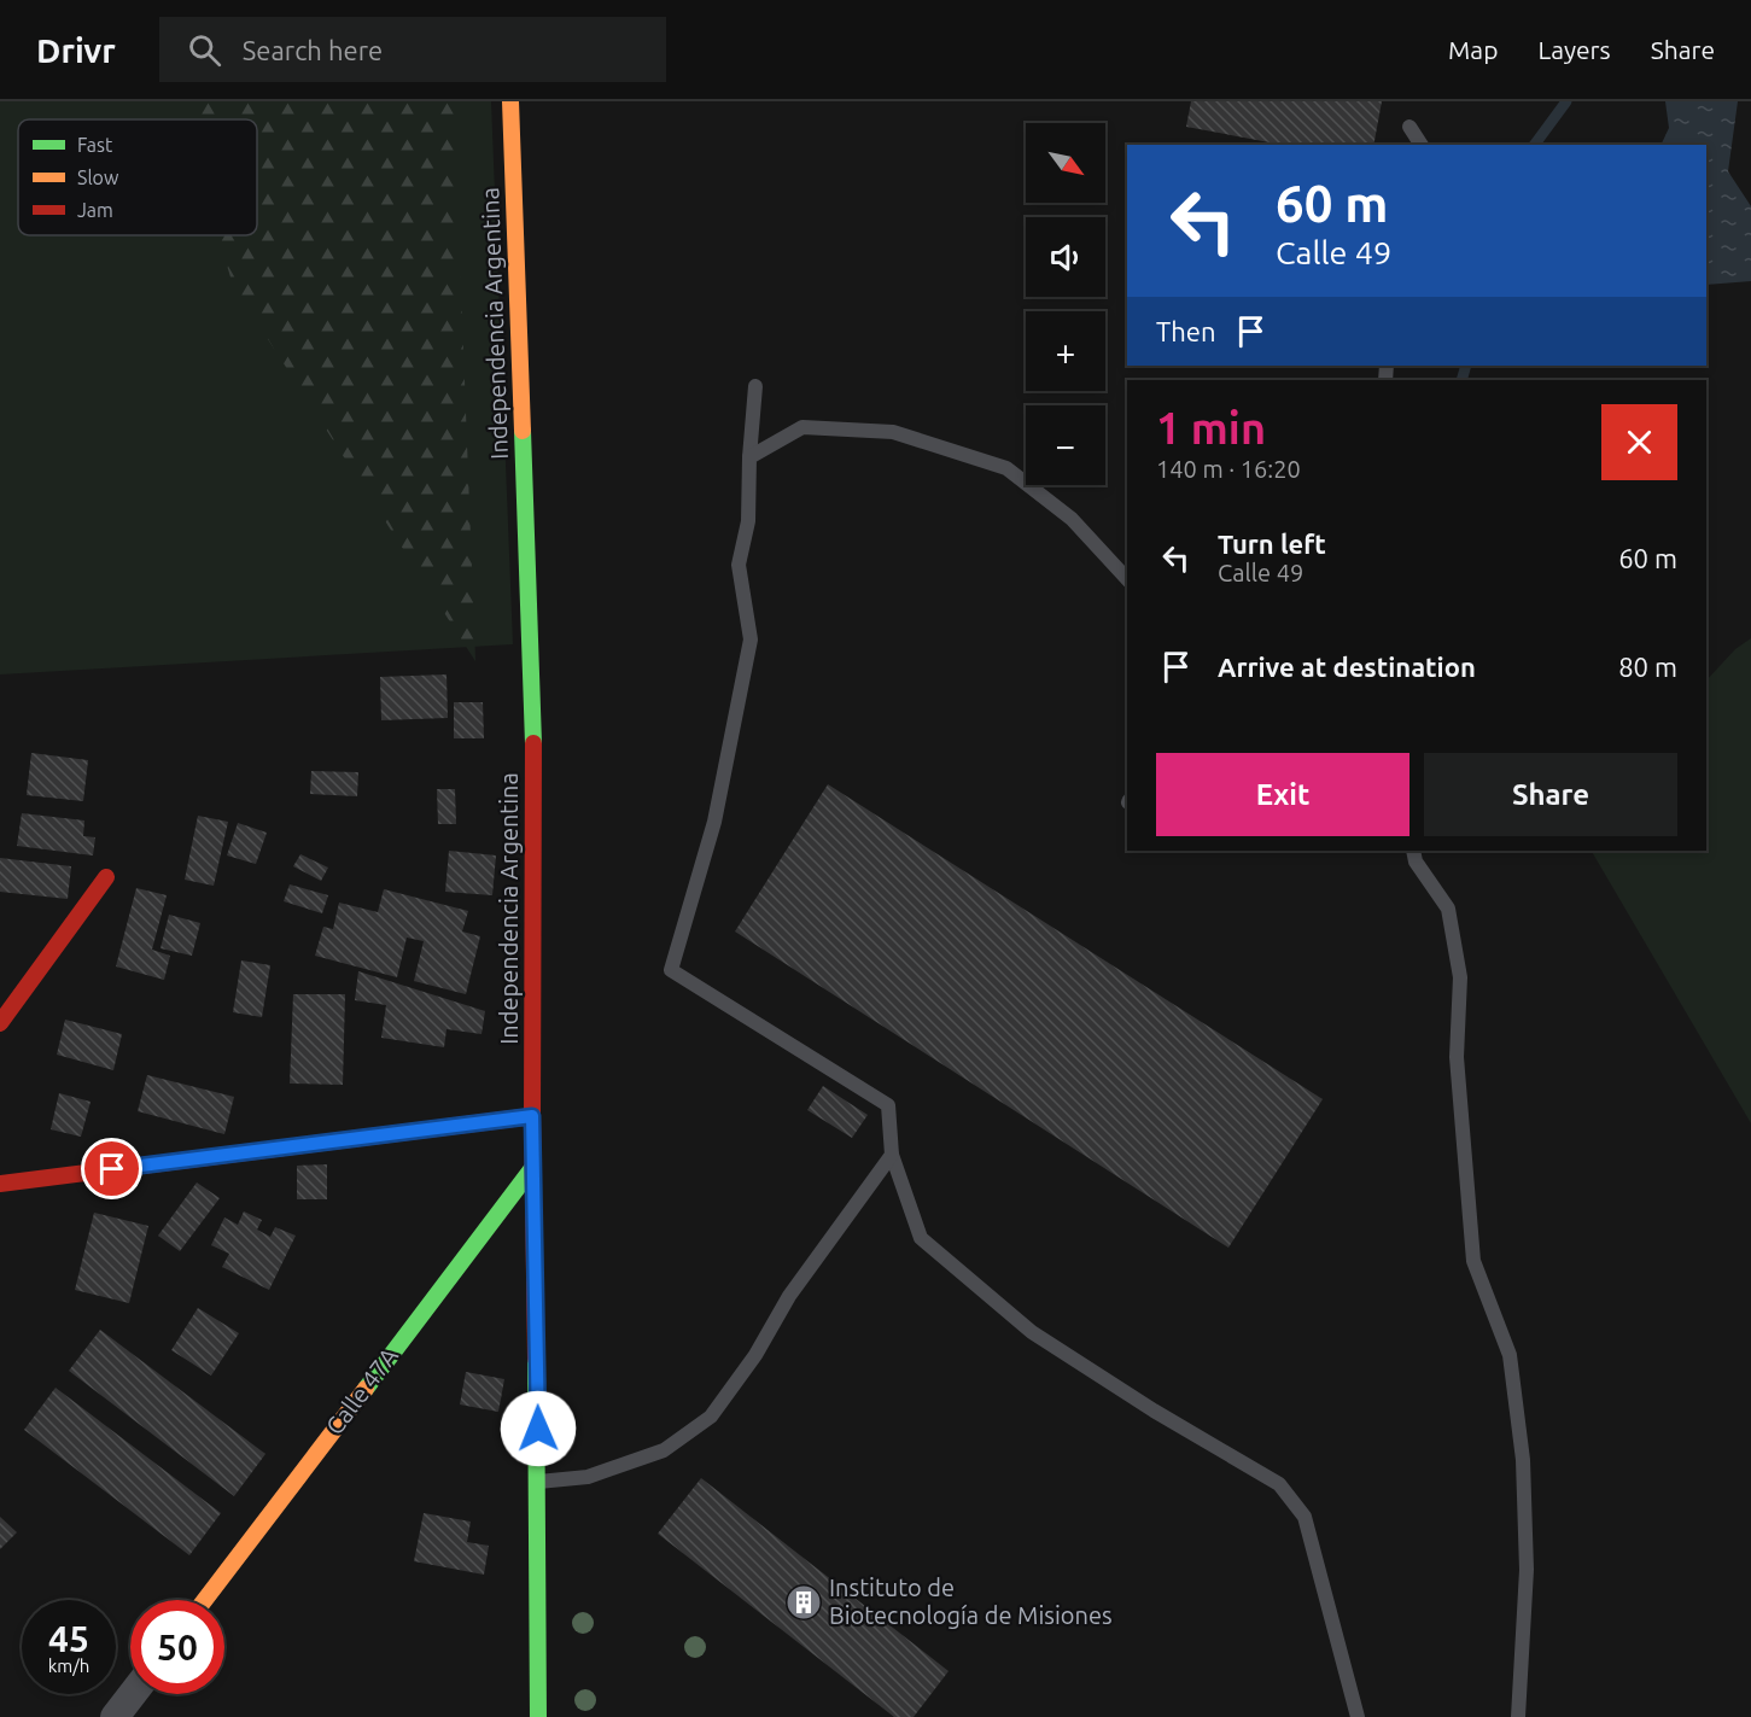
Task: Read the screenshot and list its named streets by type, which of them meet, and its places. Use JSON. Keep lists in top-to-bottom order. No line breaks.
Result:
{"streets":{"main road":["Independencia Argentina","Calle 47A"]},"crossings":[["Independencia Argentina","Calle 47A"]],"places":{"building":["Instituto de Biotecnología de Misiones"]},"legend":["Fast","Slow","Jam"],"north":"bottom right","page":{"header":"Drivr","search":"Search here","nav":["Map","Layers","Share"],"map_buttons":["+","−"],"turn":["60 m","Calle 49"],"then":"Then","heading":["1 min","140 m · 16:20"],"list":[{"name":"Turn left","note":"Calle 49","value":"60 m"},{"name":"Arrive at destination","value":"80 m"}],"buttons":["Exit","Share"],"speed":"45 km/h","limit":"50"}}
